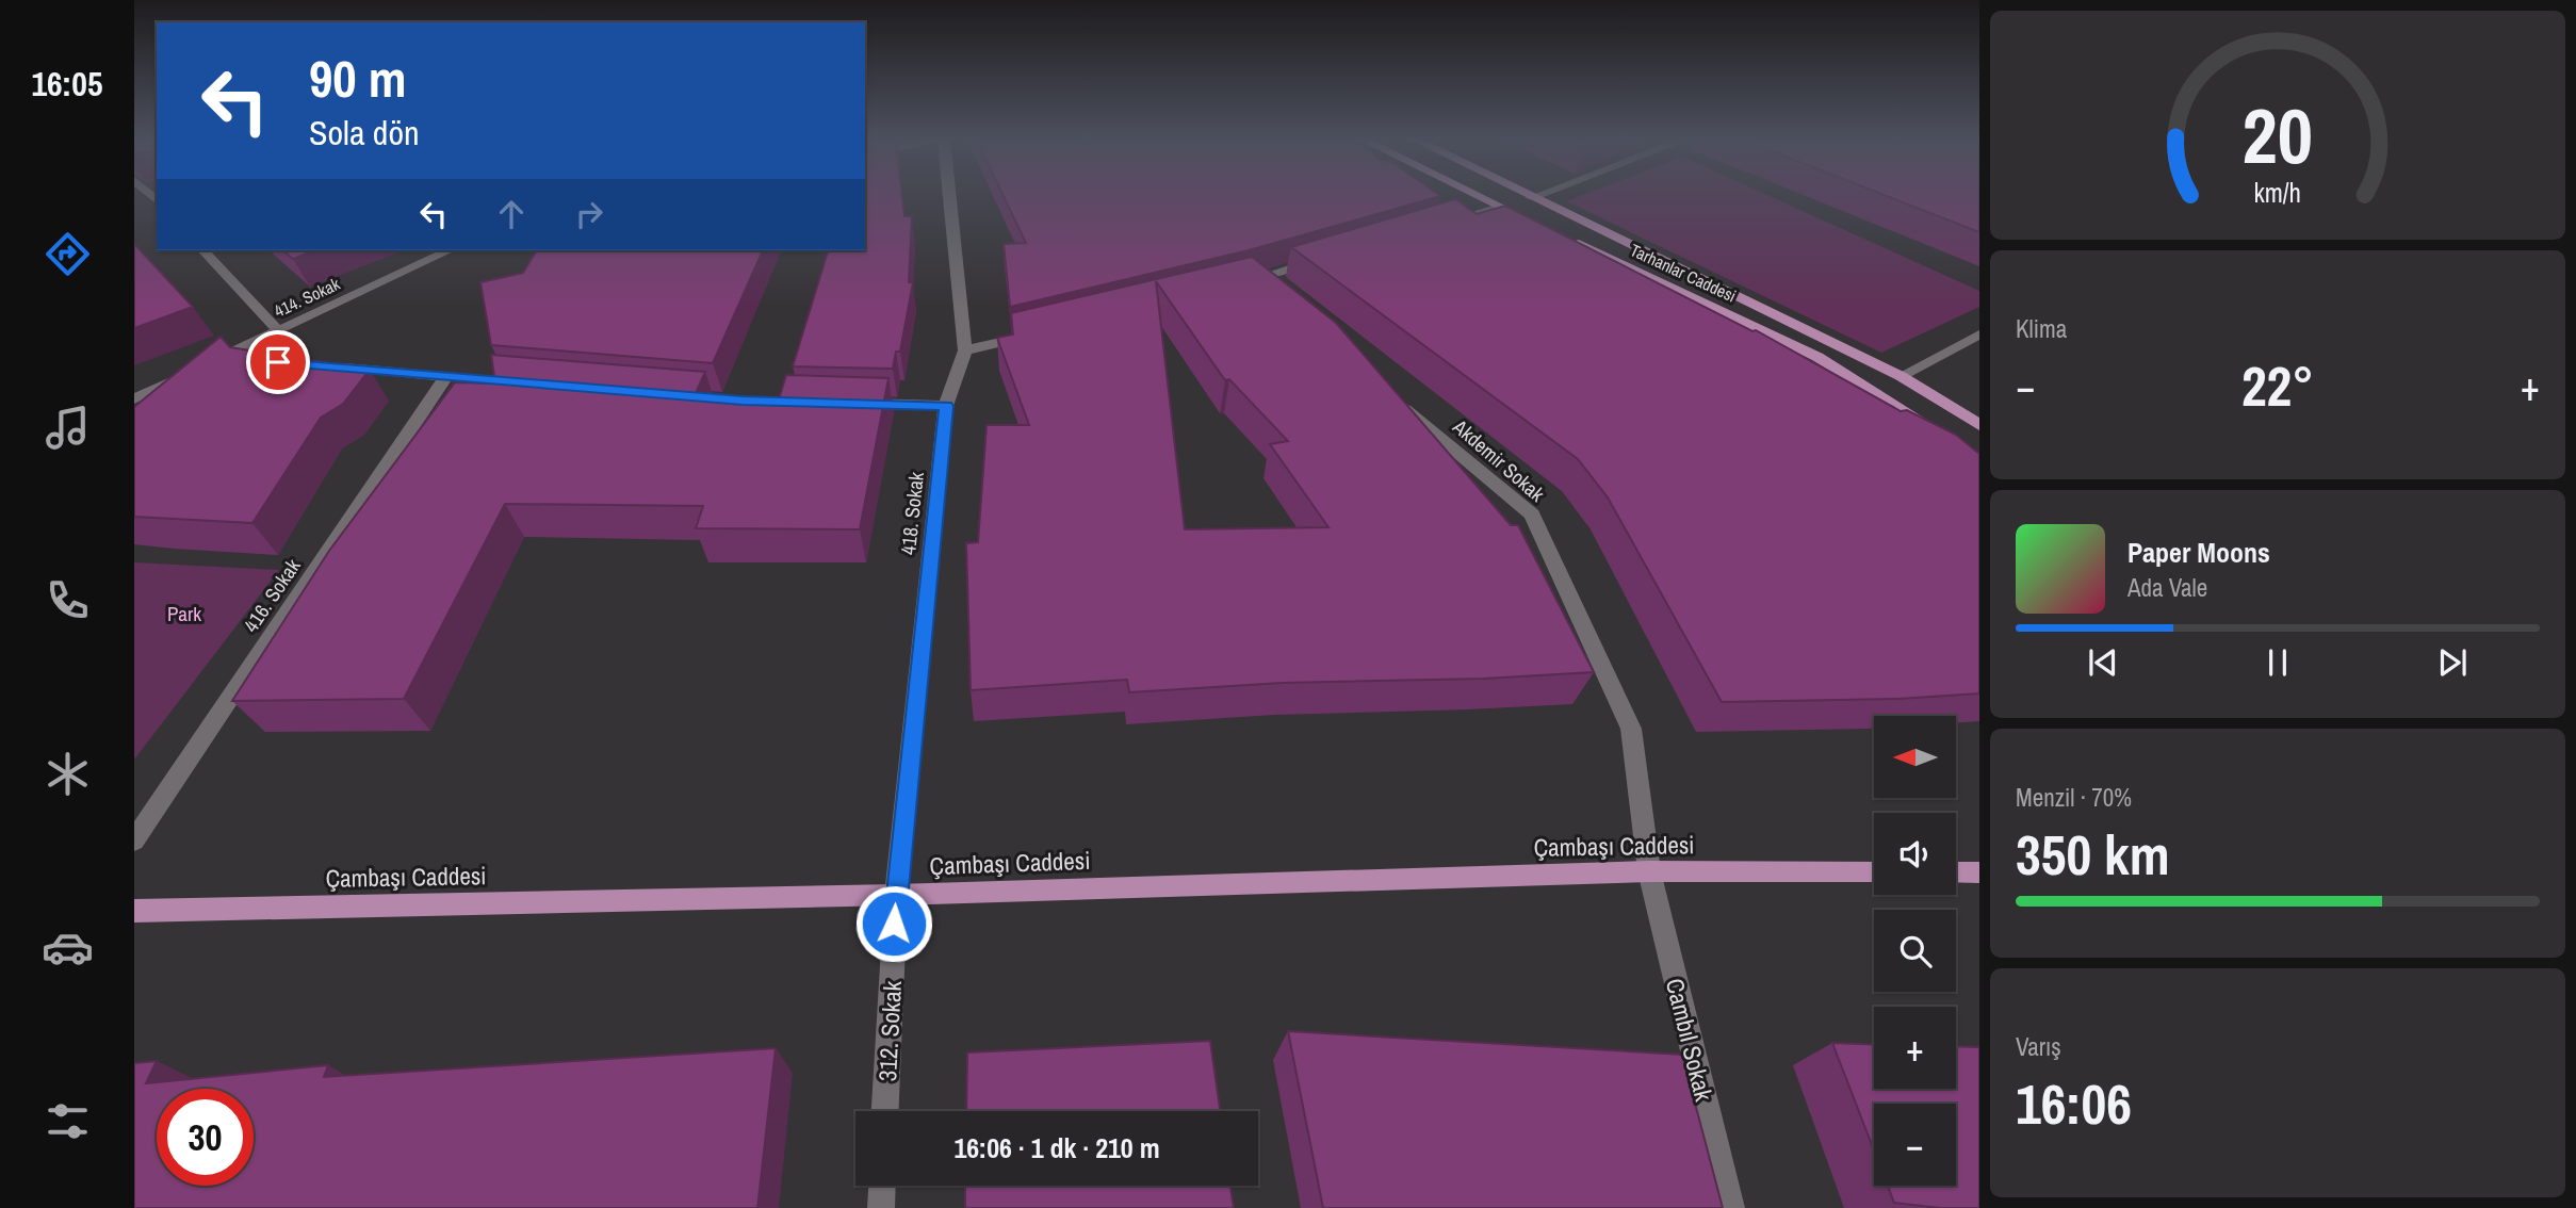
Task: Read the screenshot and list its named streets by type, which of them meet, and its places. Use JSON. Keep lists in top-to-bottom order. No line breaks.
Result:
{"streets":{"main road":["Tarhanlar Caddesi","Çambaşı Caddesi"],"street":["414. Sokak","Akdemir Sokak","418. Sokak","416. Sokak","312. Sokak","Cambıl Sokak"]},"crossings":[["Akdemir Sokak","Çambaşı Caddesi"],["Akdemir Sokak","Cambıl Sokak"],["418. Sokak","Çambaşı Caddesi"],["418. Sokak","312. Sokak"],["Çambaşı Caddesi","312. Sokak"],["Çambaşı Caddesi","Cambıl Sokak"]],"parks":["Park"],"north":"left","page":{"tabs":"16:05","turn":["90 m","Sola dön"],"tile":["Klima",["Menzil · 70%","350 km"],["Varış","16:06"]],"heat":["−","22°","+"],"song":["Paper Moons","Ada Vale"],"map_buttons":["+","−"],"limit":"30","trip":"16:06 · 1 dk · 210 m","gauge":["20","km/h"]}}
